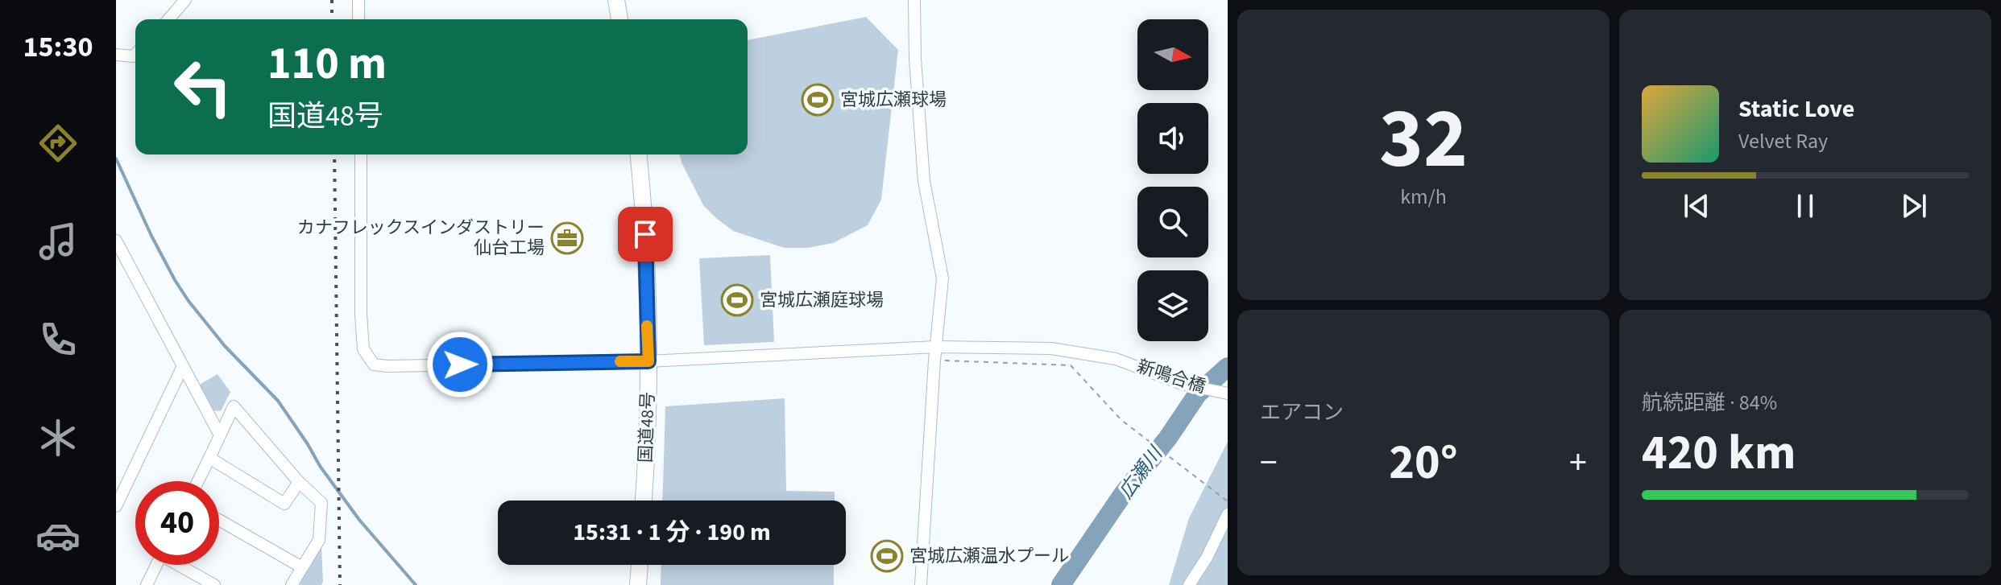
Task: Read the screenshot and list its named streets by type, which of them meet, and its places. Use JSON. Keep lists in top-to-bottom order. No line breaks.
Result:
{"streets":{"highway":["国道48号"],"street":["新鳴合橋"]},"crossings":[["新鳴合橋","国道48号"]],"water":["広瀬川"],"places":{"sports":["宮城広瀬球場","宮城広瀬庭球場","宮城広瀬温水プール"],"office":["カナフレックスインダストリー 仙台工場"]},"north":"right","page":{"tabs":"15:30","tile":[["32","km/h"],"エアコン",["航続距離 · 84%","420 km"]],"turn":["110 m","国道48号"],"song":["Static Love","Velvet Ray"],"heat":["−","20°","+"],"limit":"40","trip":"15:31 · 1 分 · 190 m"}}
